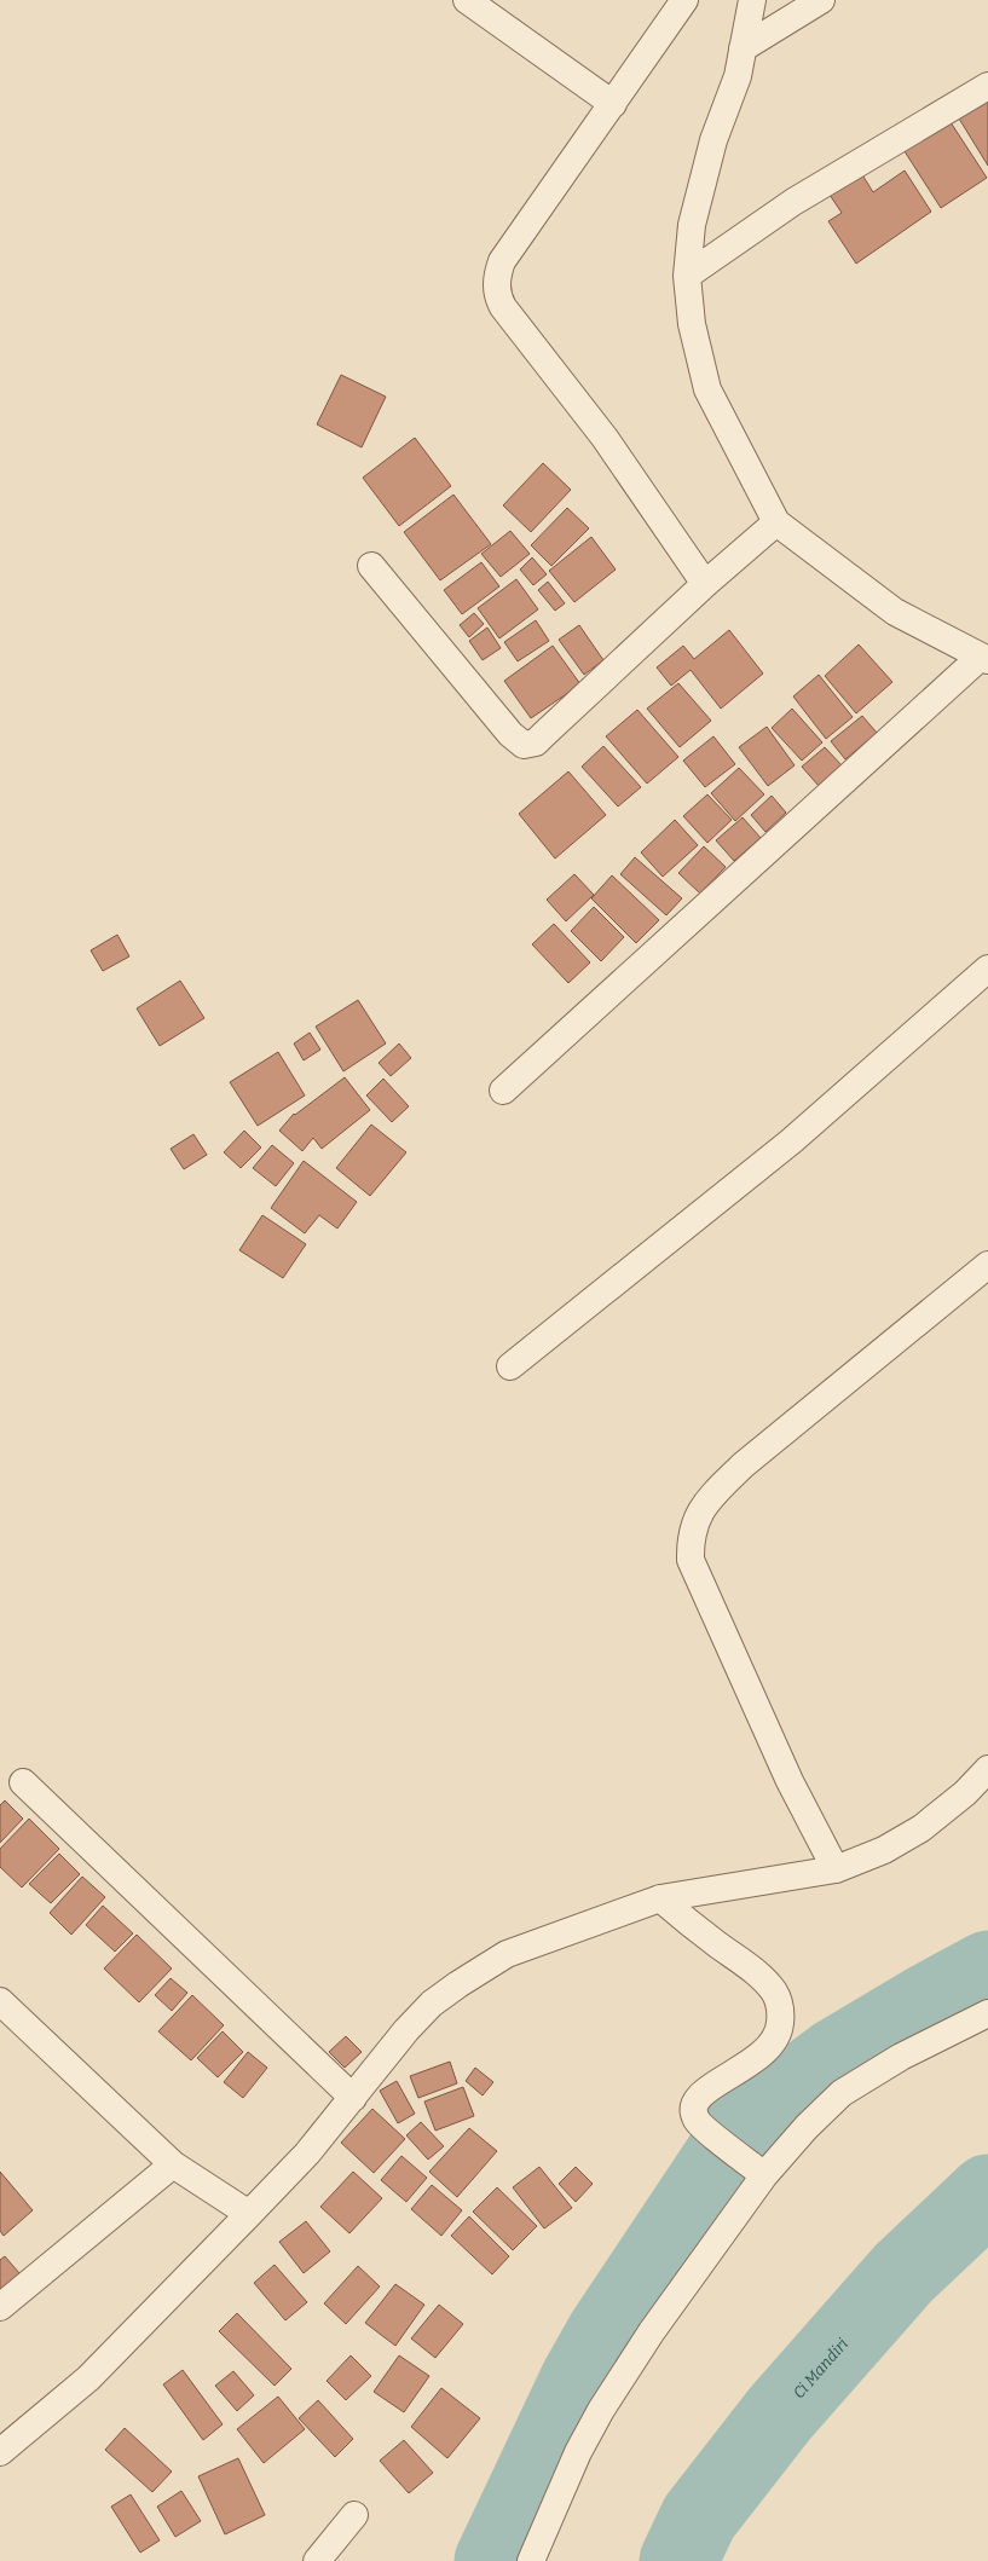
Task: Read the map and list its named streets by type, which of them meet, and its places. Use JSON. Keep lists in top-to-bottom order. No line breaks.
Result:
{"water":["Ci Mandiri"]}
